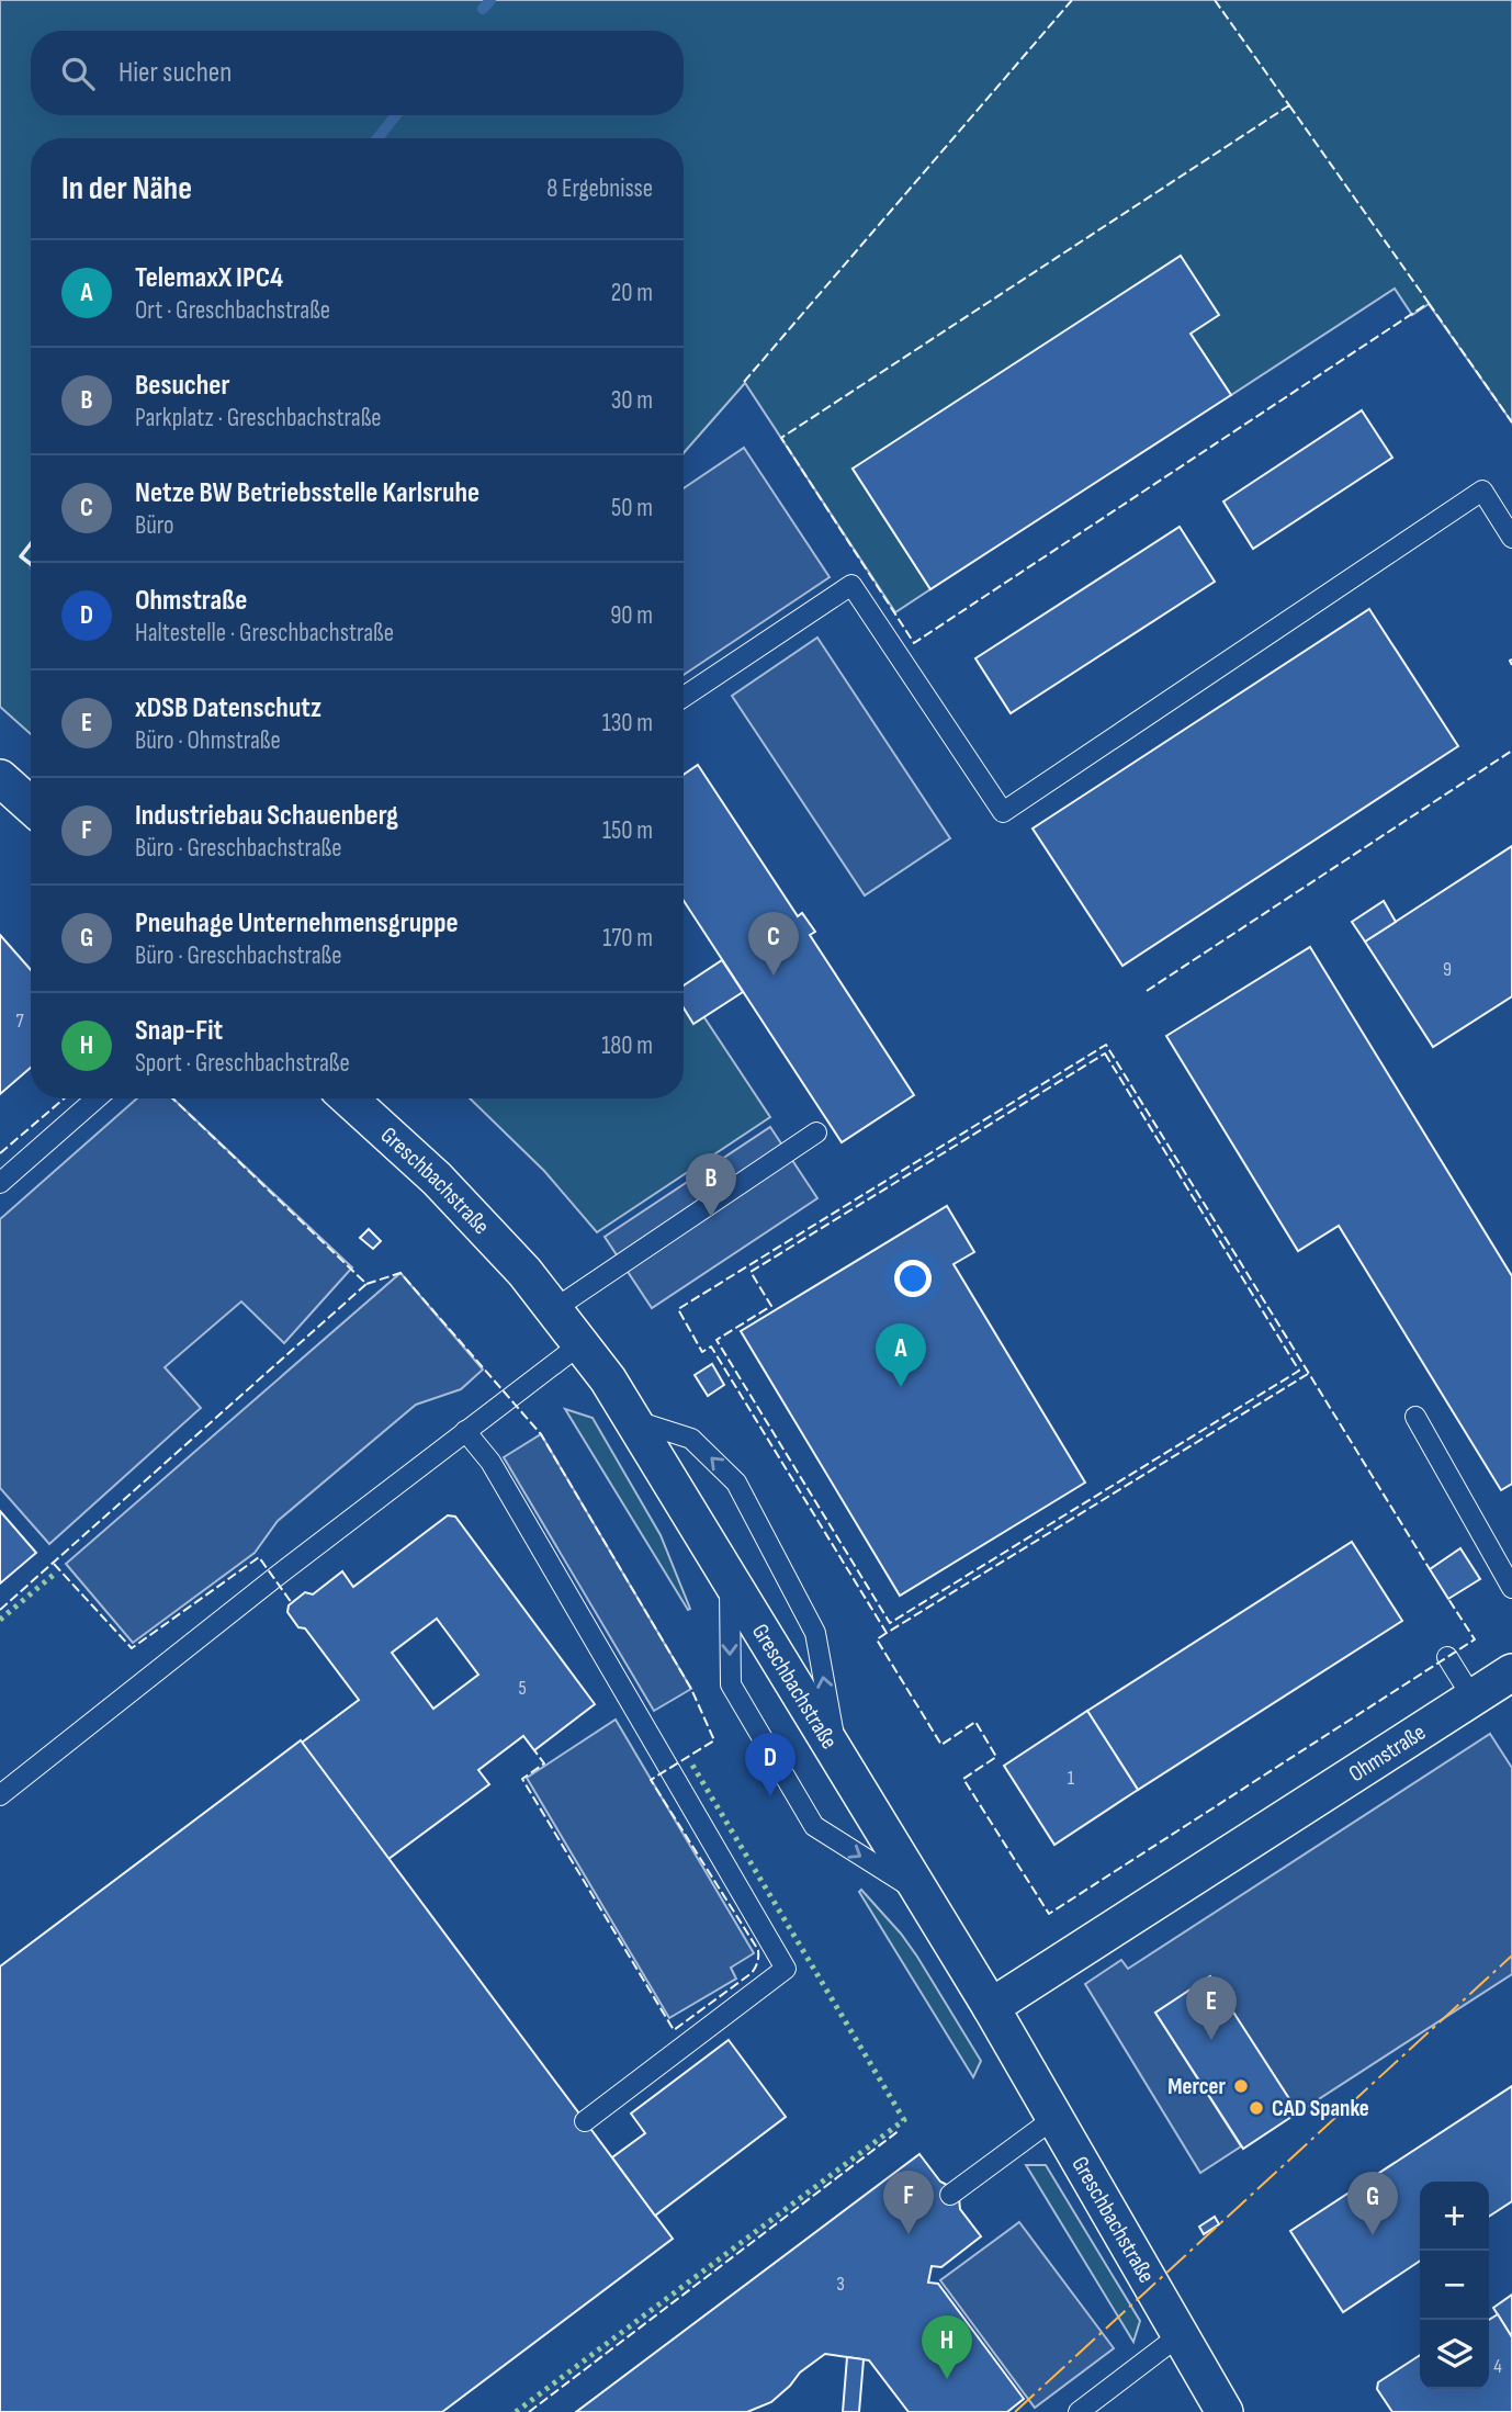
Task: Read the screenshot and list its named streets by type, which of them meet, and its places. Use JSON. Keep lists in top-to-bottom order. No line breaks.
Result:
{"streets":{"street":["Greschbachstraße","Ohmstraße"]},"crossings":[["Greschbachstraße","Ohmstraße"]],"places":["Mercer","CAD Spanke"],"house_numbers":["9","7","5","1","3","4"],"page":{"search":"Hier suchen","heading":["In der Nähe","8 Ergebnisse"],"list":[{"mark":"A","name":"TelemaxX IPC4","note":"Ort · Greschbachstraße","value":"20 m"},{"mark":"B","name":"Besucher","note":"Parkplatz · Greschbachstraße","value":"30 m"},{"mark":"C","name":"Netze BW Betriebsstelle Karlsruhe","note":"Büro","value":"50 m"},{"mark":"D","name":"Ohmstraße","note":"Haltestelle · Greschbachstraße","value":"90 m"},{"mark":"E","name":"xDSB Datenschutz","note":"Büro · Ohmstraße","value":"130 m"},{"mark":"F","name":"Industriebau Schauenberg","note":"Büro · Greschbachstraße","value":"150 m"},{"mark":"G","name":"Pneuhage Unternehmensgruppe","note":"Büro · Greschbachstraße","value":"170 m"},{"mark":"H","name":"Snap-Fit","note":"Sport · Greschbachstraße","value":"180 m"}],"pins":["C","B","A","D","E","F","G","H"],"map_buttons":["+","−"]}}
